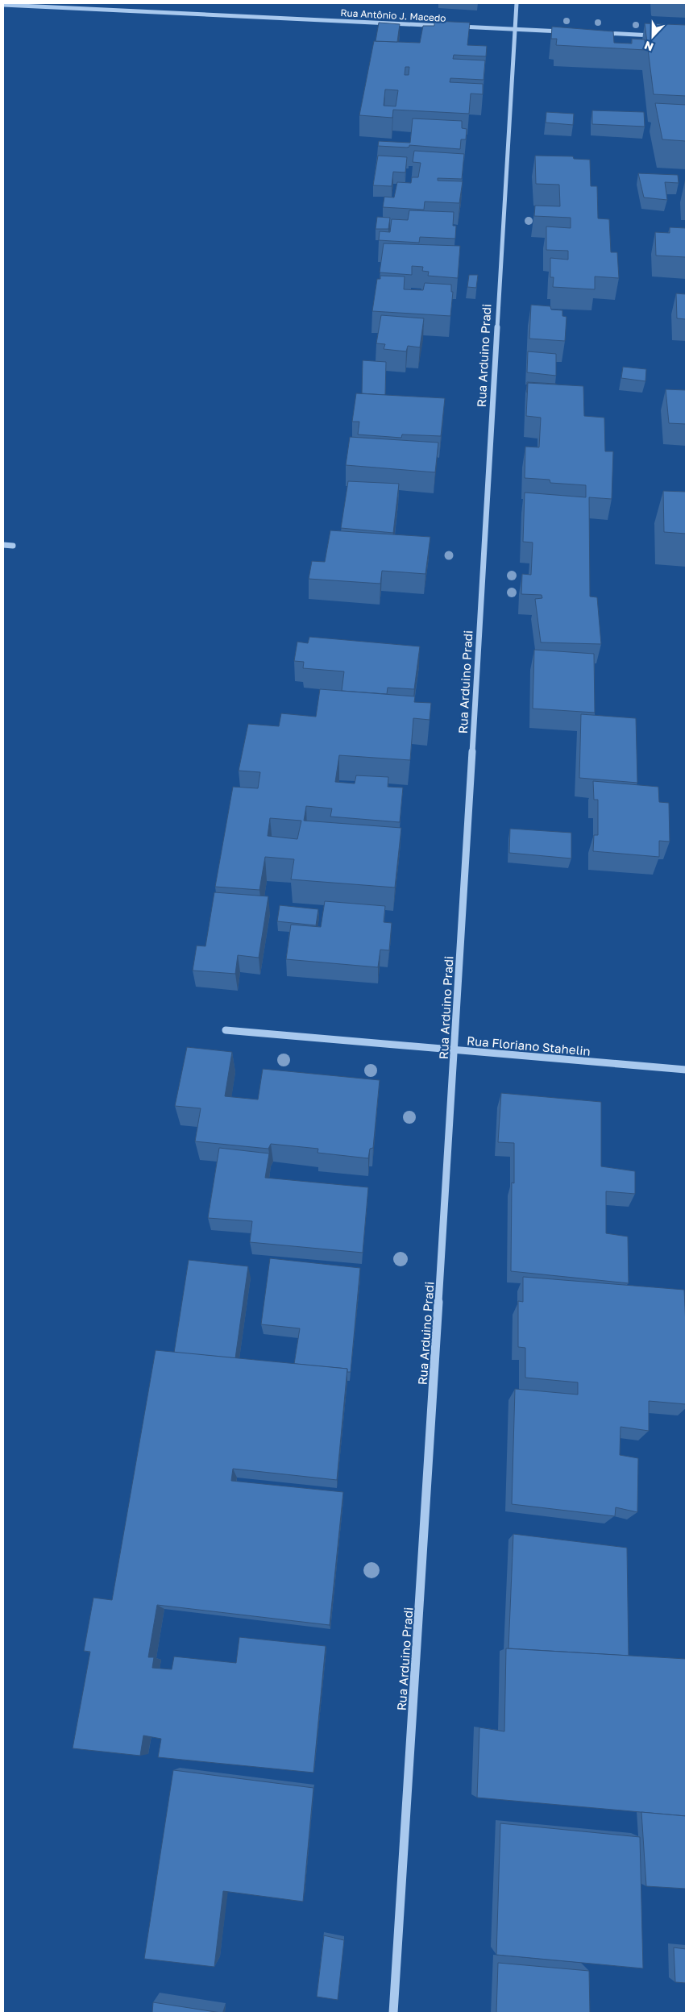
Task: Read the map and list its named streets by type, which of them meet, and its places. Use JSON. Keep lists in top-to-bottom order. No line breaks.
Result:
{"streets":{"street":["Rua Antônio J. Macedo","Rua Arduino Pradi","Rua Floriano Stahelin"]},"crossings":[["Rua Antônio J. Macedo","Rua Arduino Pradi"],["Rua Arduino Pradi","Rua Floriano Stahelin"]],"north":"bottom"}
